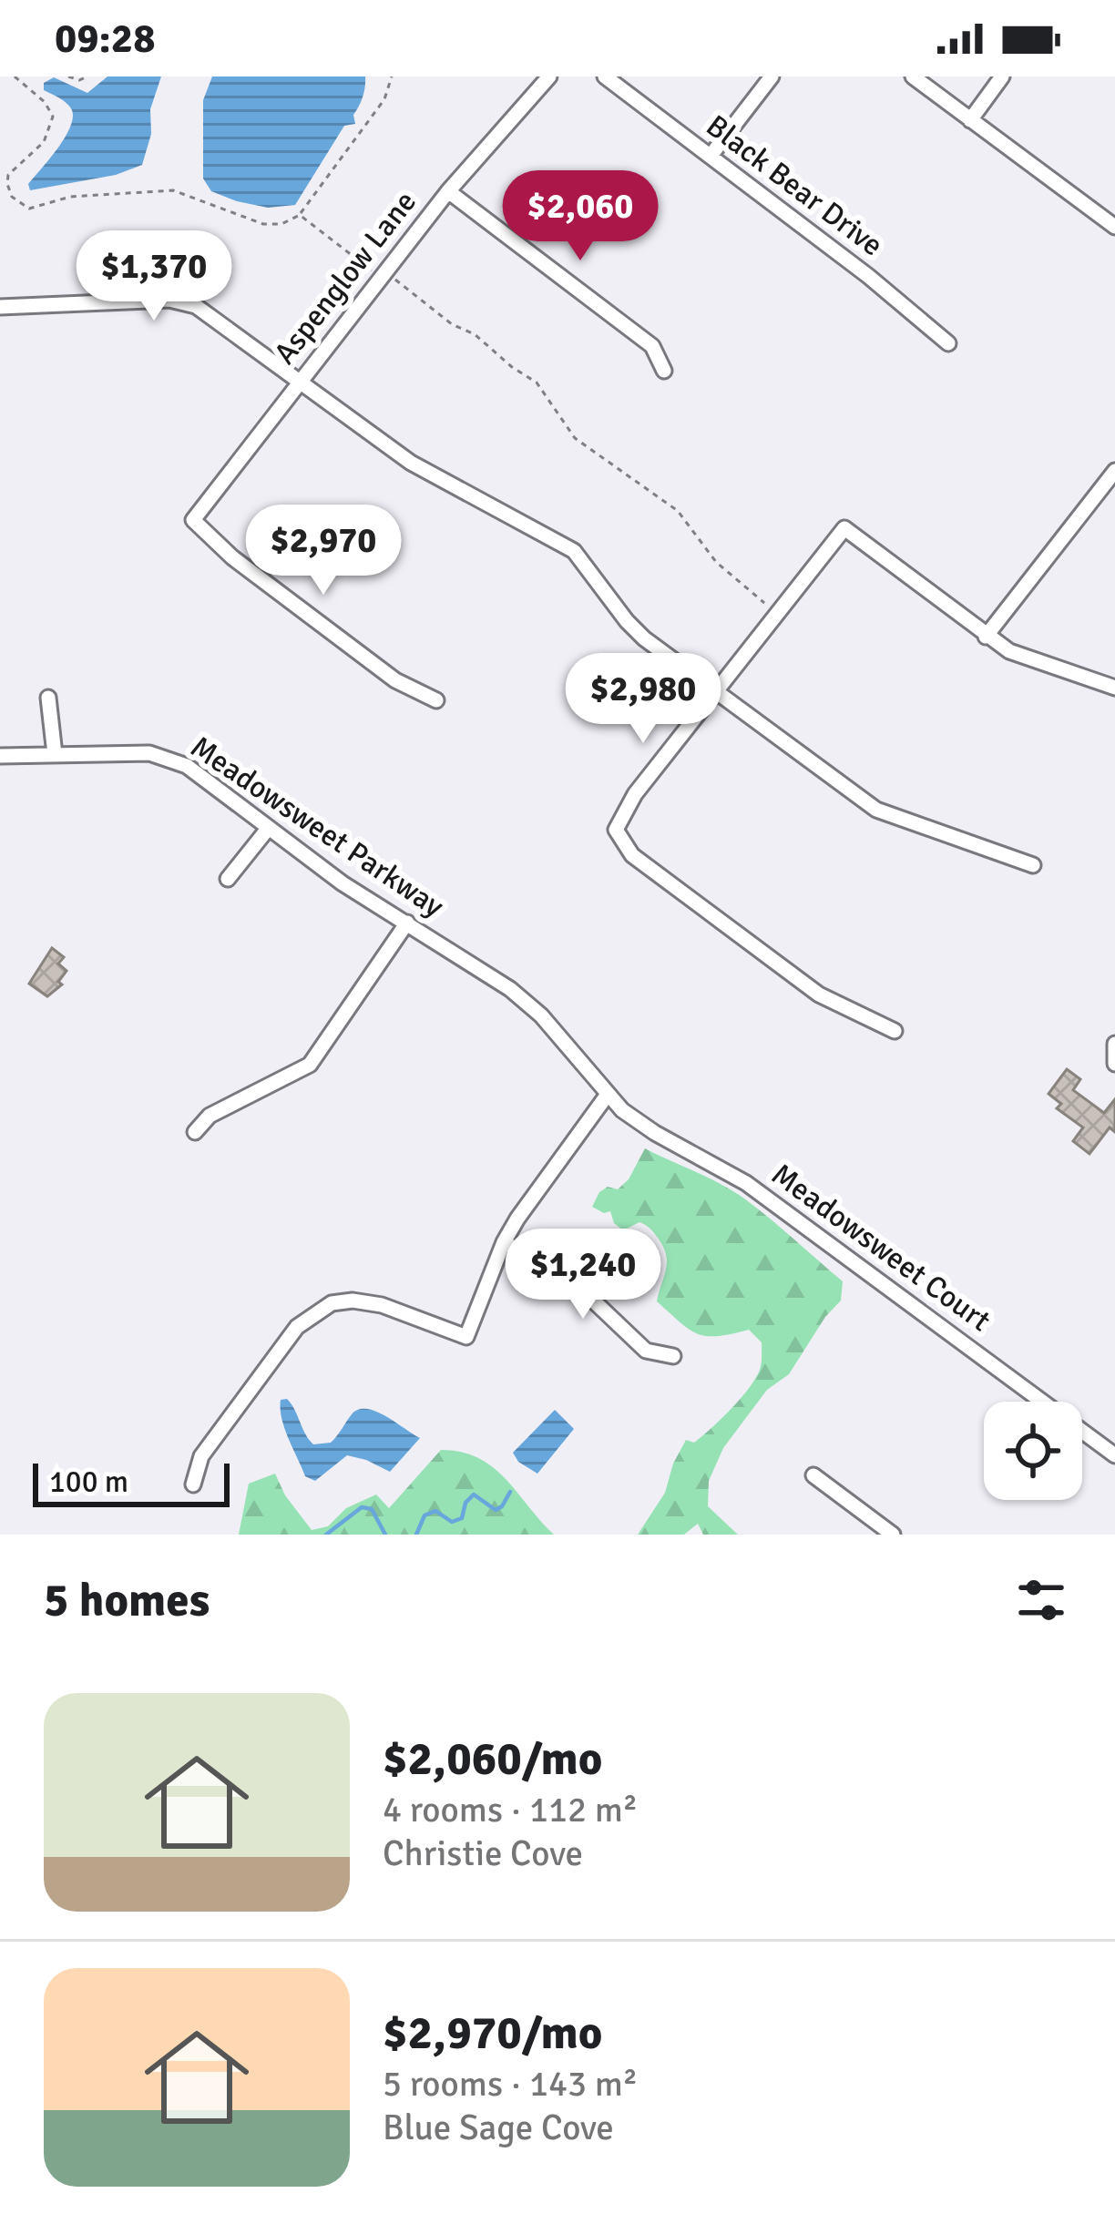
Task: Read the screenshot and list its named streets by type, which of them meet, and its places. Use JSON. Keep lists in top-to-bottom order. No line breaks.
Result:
{"streets":{"street":["Black Bear Drive","Aspenglow Lane","Meadowsweet Parkway","Meadowsweet Court"]},"crossings":[["Meadowsweet Parkway","Meadowsweet Court"]],"scale_bar":"100 m","page":{"status":"09:28","price":["$2,060","$1,370","$2,970","$2,980","$1,240"],"scale":"100 m","heading":"5 homes","list":[{"name":"$2,060/mo","note":"4 rooms · 112 m² · Christie Cove"},{"name":"$2,970/mo","note":"5 rooms · 143 m² · Blue Sage Cove"}]}}
